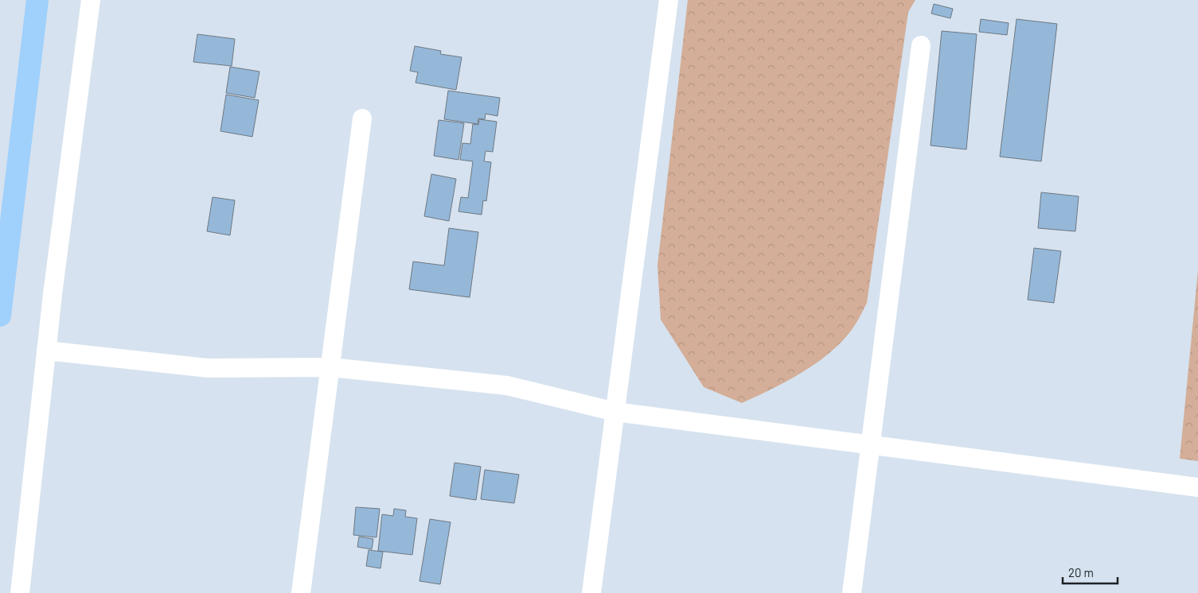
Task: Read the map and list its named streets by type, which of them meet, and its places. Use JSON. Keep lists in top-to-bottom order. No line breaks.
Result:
{"scale_bar":"20 m"}
